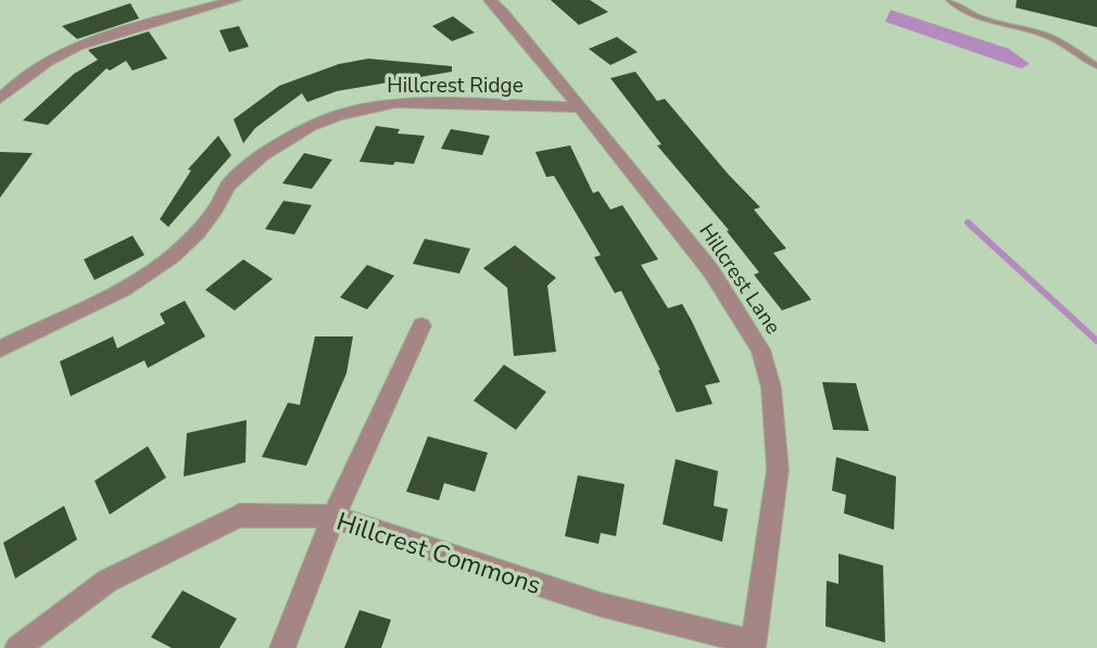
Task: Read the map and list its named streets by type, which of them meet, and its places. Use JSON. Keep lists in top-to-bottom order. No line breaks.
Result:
{"streets":{"street":["Hillcrest Ridge","Hillcrest Lane","Hillcrest Commons"]},"crossings":[["Hillcrest Ridge","Hillcrest Lane"],["Hillcrest Lane","Hillcrest Commons"]]}
